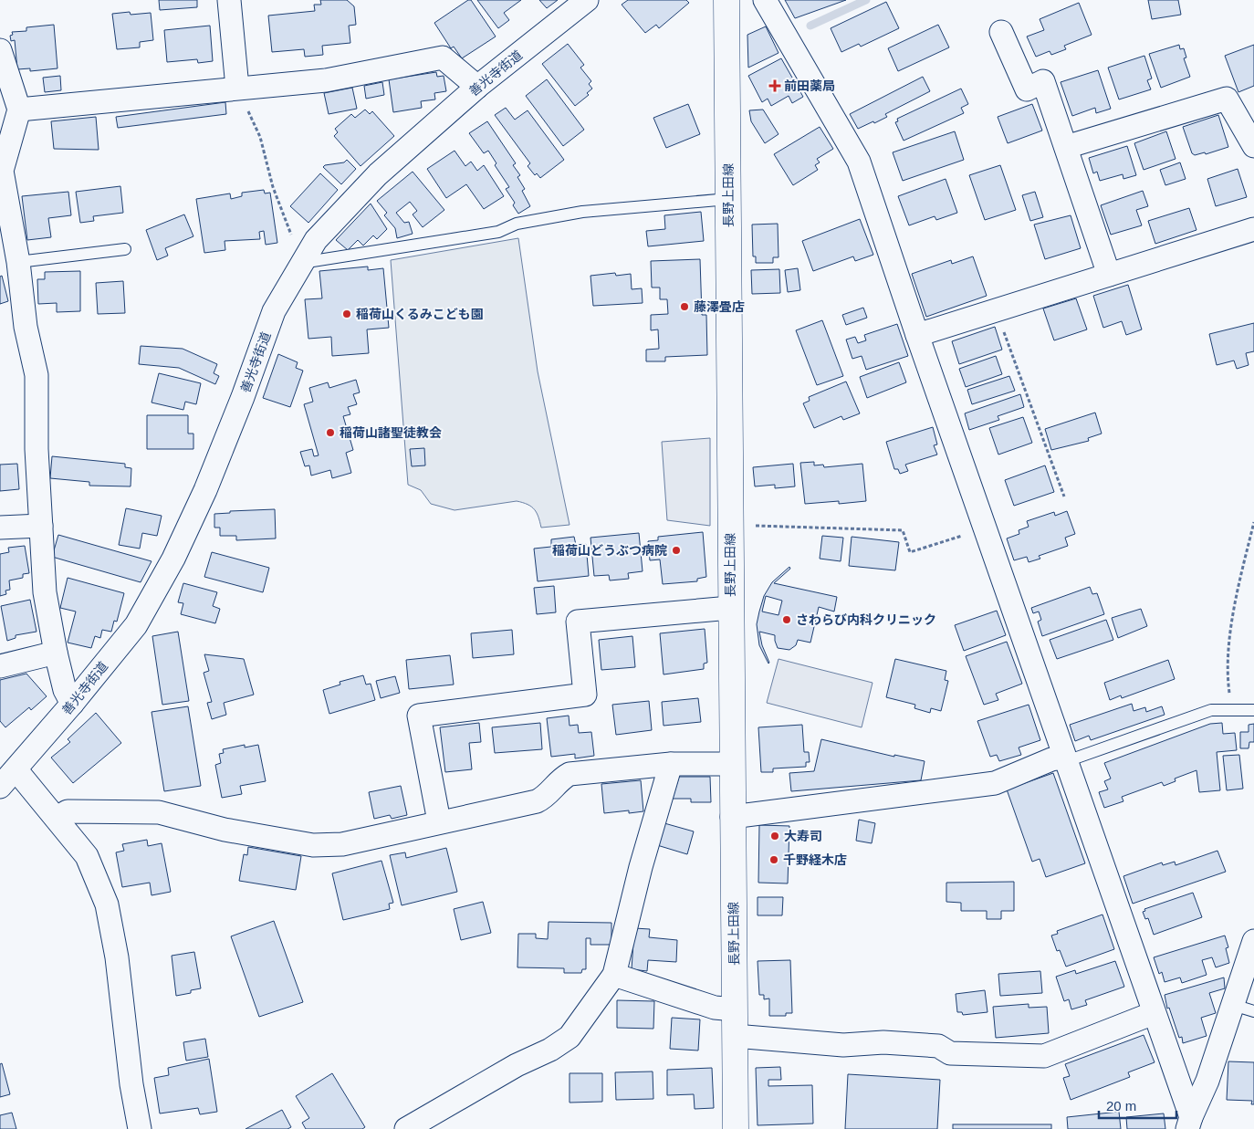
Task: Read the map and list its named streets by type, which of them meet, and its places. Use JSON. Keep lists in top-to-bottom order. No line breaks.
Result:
{"streets":{"main road":["長野上田線"],"street":["善光寺街道"]},"places":{"health":["前田薬局"],"other":["藤澤畳店","稲荷山くるみこども園","稲荷山諸聖徒教会","稲荷山どうぶつ病院","さわらび内科クリニック","大寿司","千野経木店"]},"scale_bar":"20 m"}
